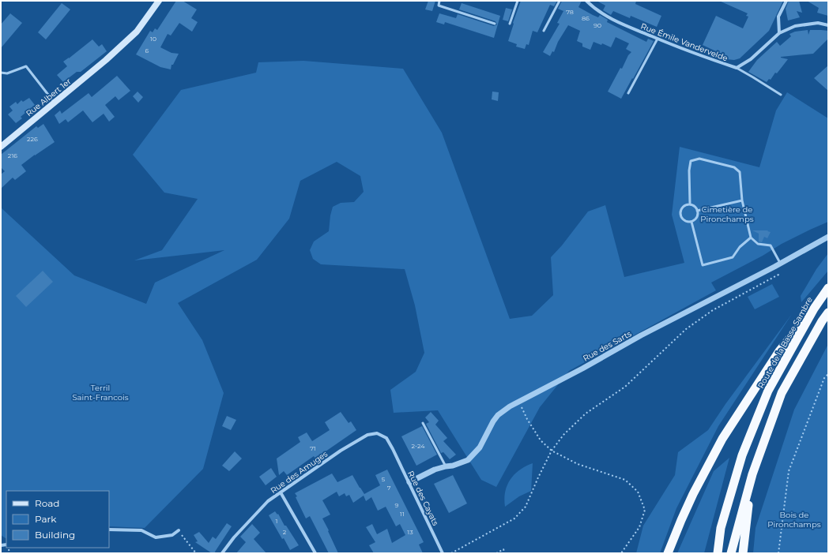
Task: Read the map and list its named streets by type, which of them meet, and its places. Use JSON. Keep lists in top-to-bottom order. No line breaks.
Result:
{"streets":{"highway":["Route de la Basse Sambre"],"main road":["Rue Albert 1er"],"street":["Rue Émile Vandervelde","Rue des Sarts","Rue des Amuges","Rue des Cayats"]},"crossings":[["Rue des Sarts","Rue des Cayats"],["Rue des Amuges","Rue des Cayats"]],"parks":["Cimetière de Pironchamps","Terril Saint-Francois","Bois de Pironchamps"],"house_numbers":["78","86","90","10","6","226","216","2-24","71","5","7","9","11","1","2","13"],"legend":["Road","Park","Building"]}
